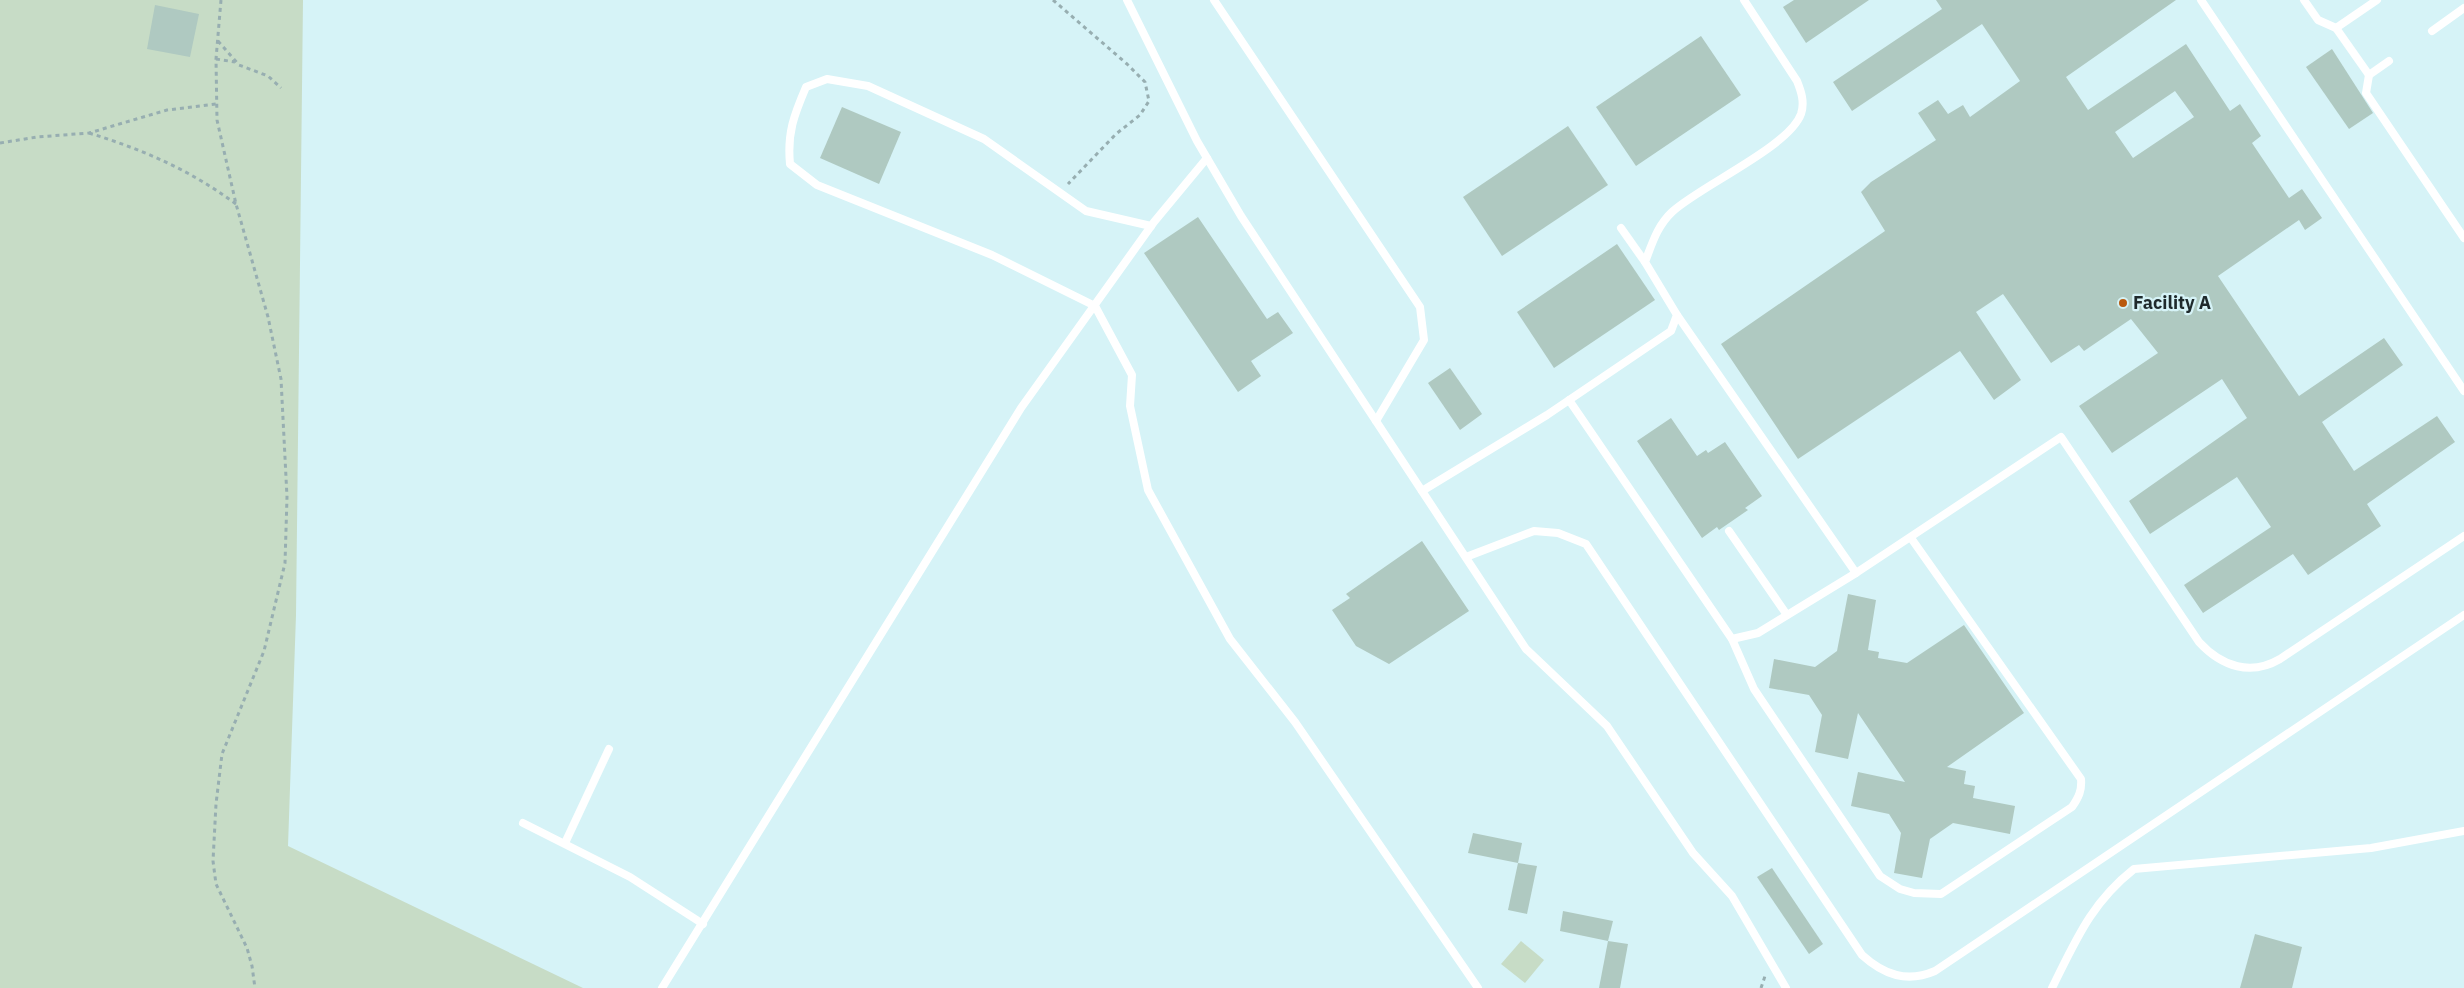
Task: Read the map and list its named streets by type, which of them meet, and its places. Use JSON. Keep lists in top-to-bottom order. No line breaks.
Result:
{"places":["Facility A"]}
